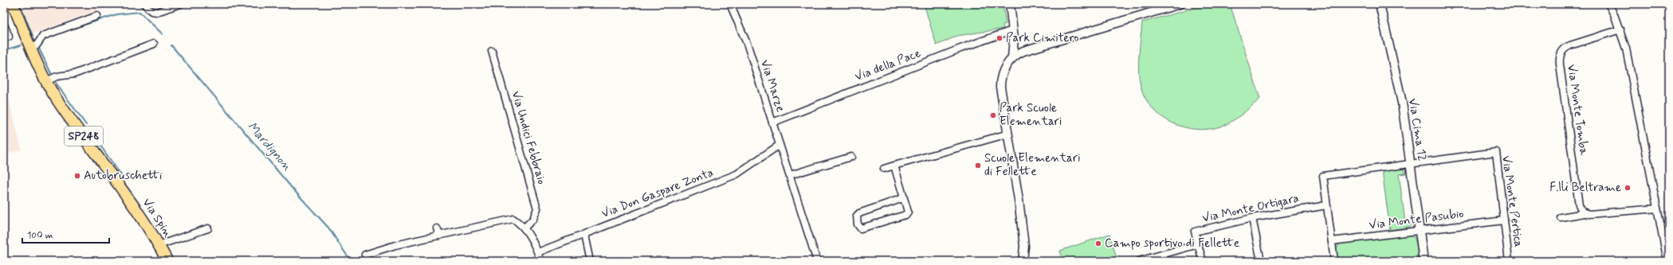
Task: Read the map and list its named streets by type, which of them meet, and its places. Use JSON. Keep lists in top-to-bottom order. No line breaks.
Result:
{"streets":{"main road":["SP248","Via Spin"],"street":["Via della Pace","Via Marze","Via Monte Tomba","Via Cima 12","Via Undici Febbraio","Via Don Gaspare Zonta","Via Monte Pertica","Via Monte Ortigara","Via Monte Pasubio"]},"crossings":[["Via della Pace","Via Marze"],["Via Marze","Via Don Gaspare Zonta"],["Via Cima 12","Via Monte Pertica"],["Via Cima 12","Via Monte Pasubio"],["Via Monte Pertica","Via Monte Pasubio"]],"water":["Mardignon"],"places":["Park Cimitero","Park Scuole Elementari","Scuole Elementari di Fellette","Autobruschetti","F.lli Beltrame","Campo sportivo di Fellette"],"scale_bar":"100 m"}
